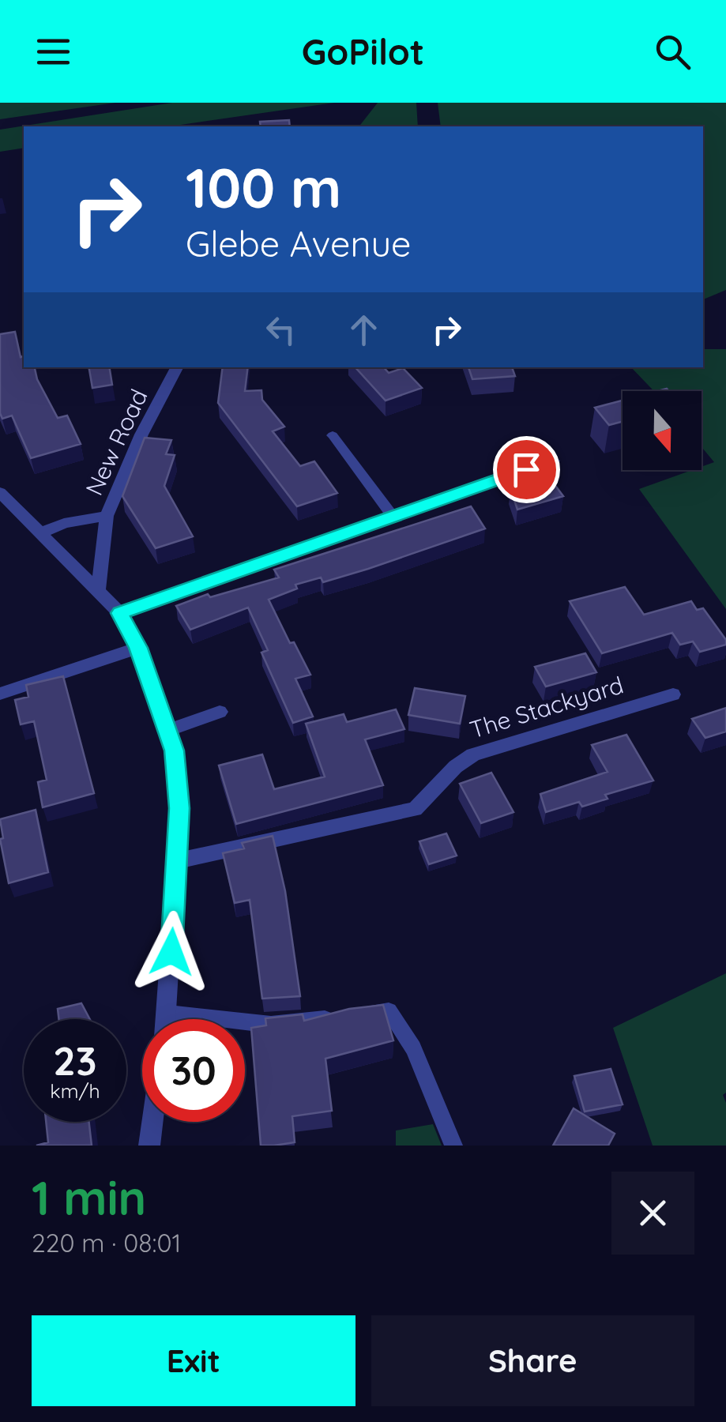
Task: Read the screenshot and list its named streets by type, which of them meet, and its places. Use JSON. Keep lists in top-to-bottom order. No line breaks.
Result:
{"streets":{"street":["New Road","The Stackyard"]},"north":"bottom","page":{"header":"GoPilot","turn":["100 m","Glebe Avenue"],"speed":"23 km/h","limit":"30","heading":["1 min","220 m · 08:01"],"buttons":["Exit","Share"]}}
